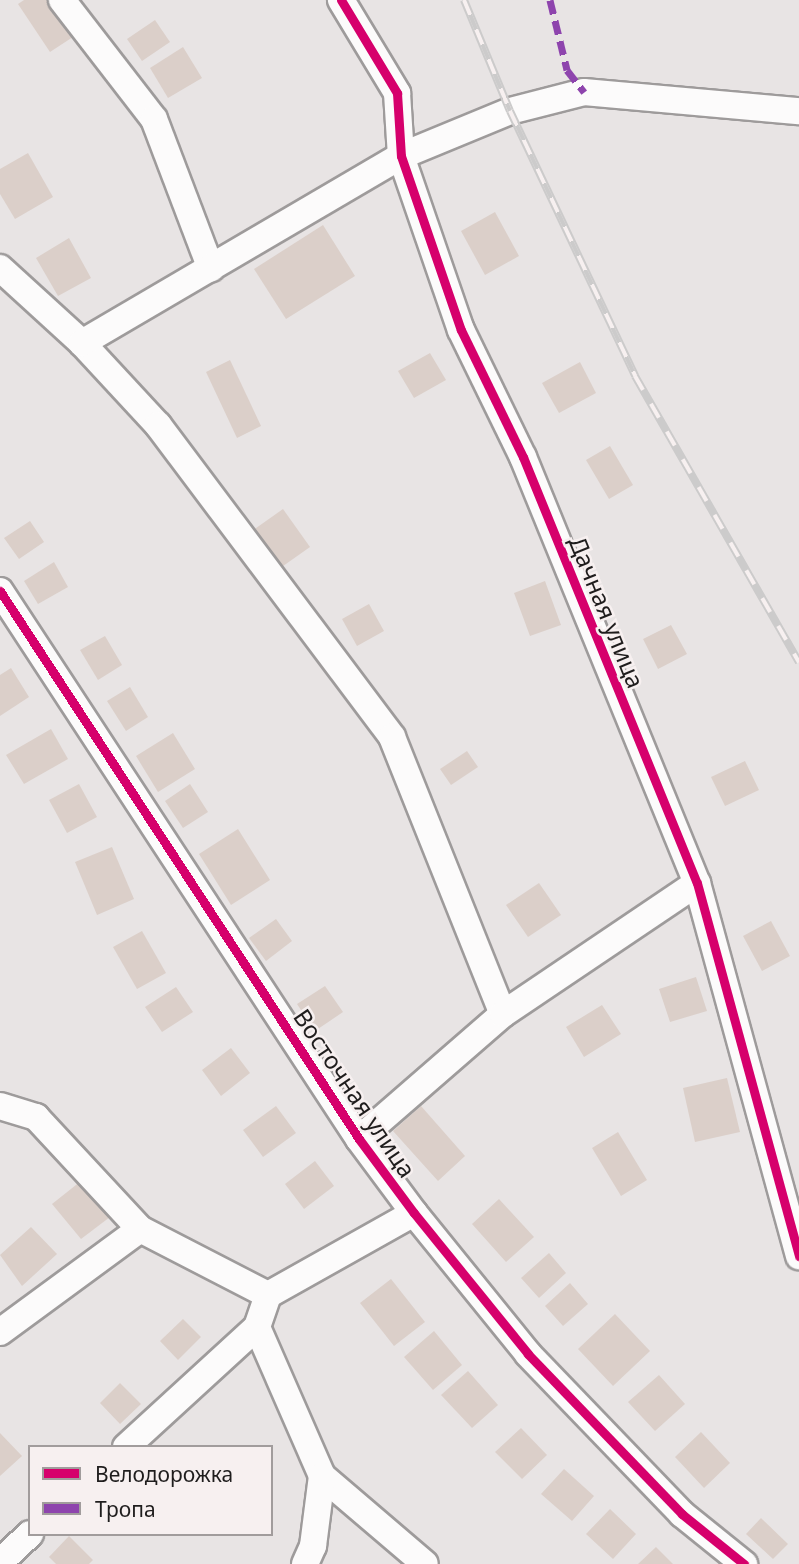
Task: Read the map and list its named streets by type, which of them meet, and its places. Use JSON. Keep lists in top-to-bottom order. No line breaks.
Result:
{"streets":{"street":["Дачная улица","Восточная улица"]},"legend":["Велодорожка","Тропа"]}
